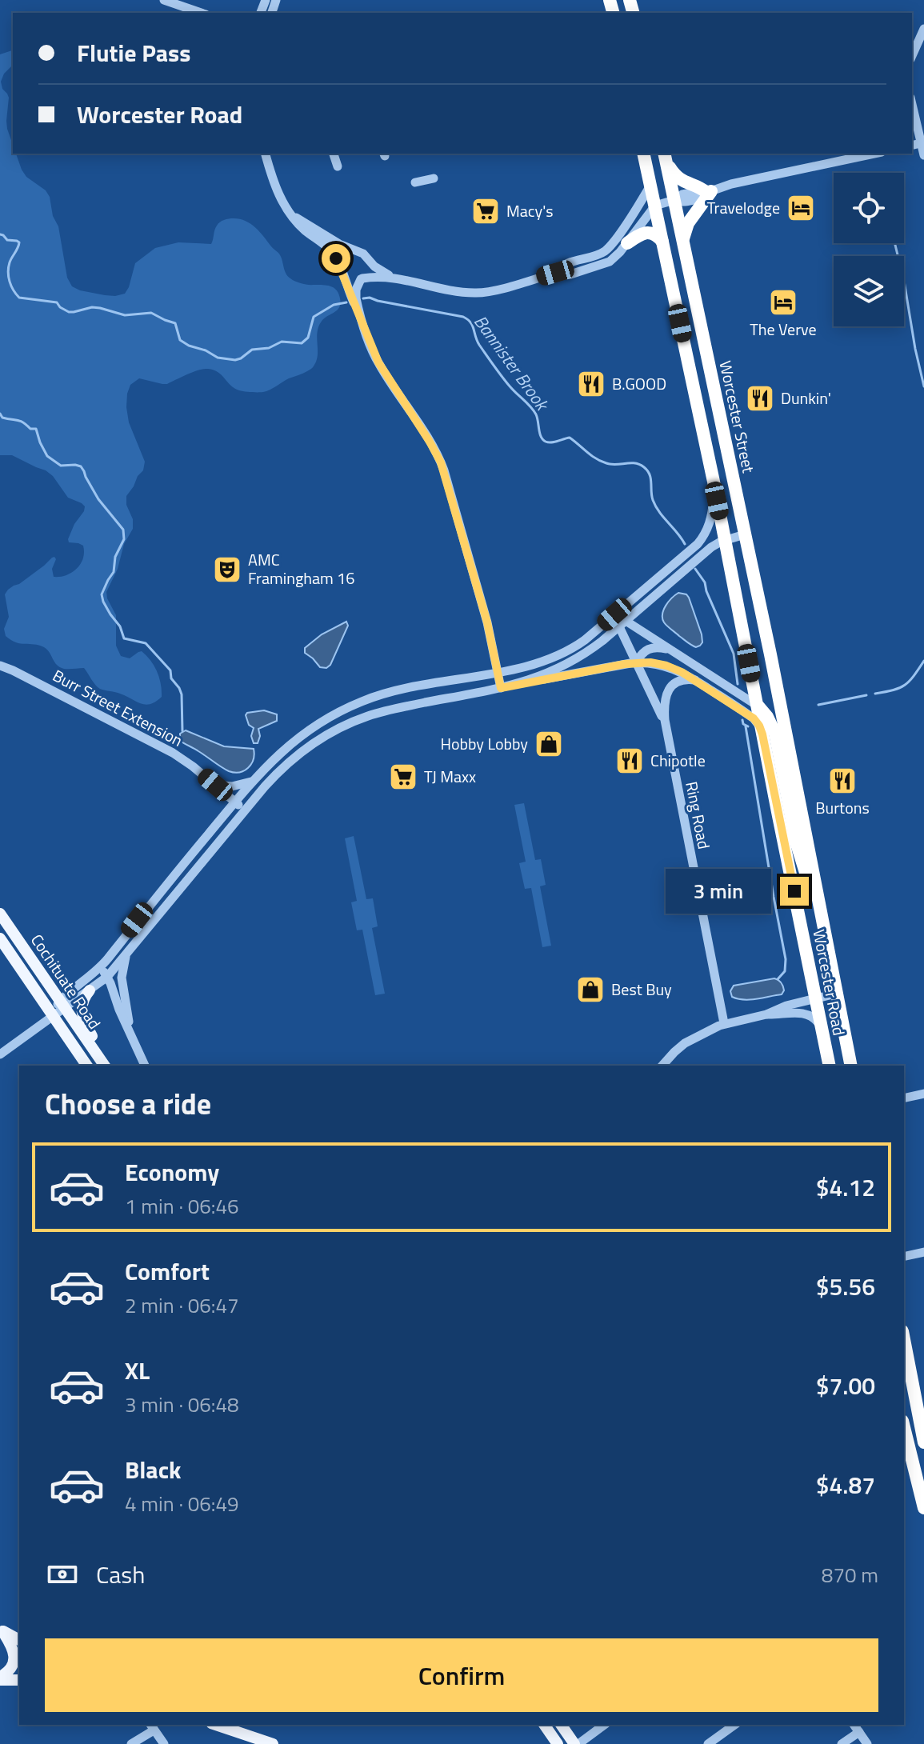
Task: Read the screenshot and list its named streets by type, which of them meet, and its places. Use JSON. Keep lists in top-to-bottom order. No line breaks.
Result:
{"streets":{"highway":["Worcester Street","Worcester Road"],"main road":["Cochituate Road"],"street":["Burr Street Extension","Ring Road"]},"crossings":[["Worcester Street","Worcester Road"]],"water":["Bannister Brook"],"places":{"hotel":["Travelodge","The Verve"],"supermarket":["Macy's","TJ Maxx"],"restaurant":["B.GOOD","Dunkin'","Chipotle","Burtons"],"theatre":["AMC Framingham 16"],"shop":["Hobby Lobby","Best Buy"]},"page":{"banner":["Flutie Pass","Worcester Road"],"bubble":"3 min","heading":"Choose a ride","list":[{"name":"Economy","note":"1 min · 06:46","value":"$4.12"},{"name":"Comfort","note":"2 min · 06:47","value":"$5.56"},{"name":"XL","note":"3 min · 06:48","value":"$7.00"},{"name":"Black","note":"4 min · 06:49","value":"$4.87"}],"pay":["Cash","870 m"],"buttons":"Confirm"}}
